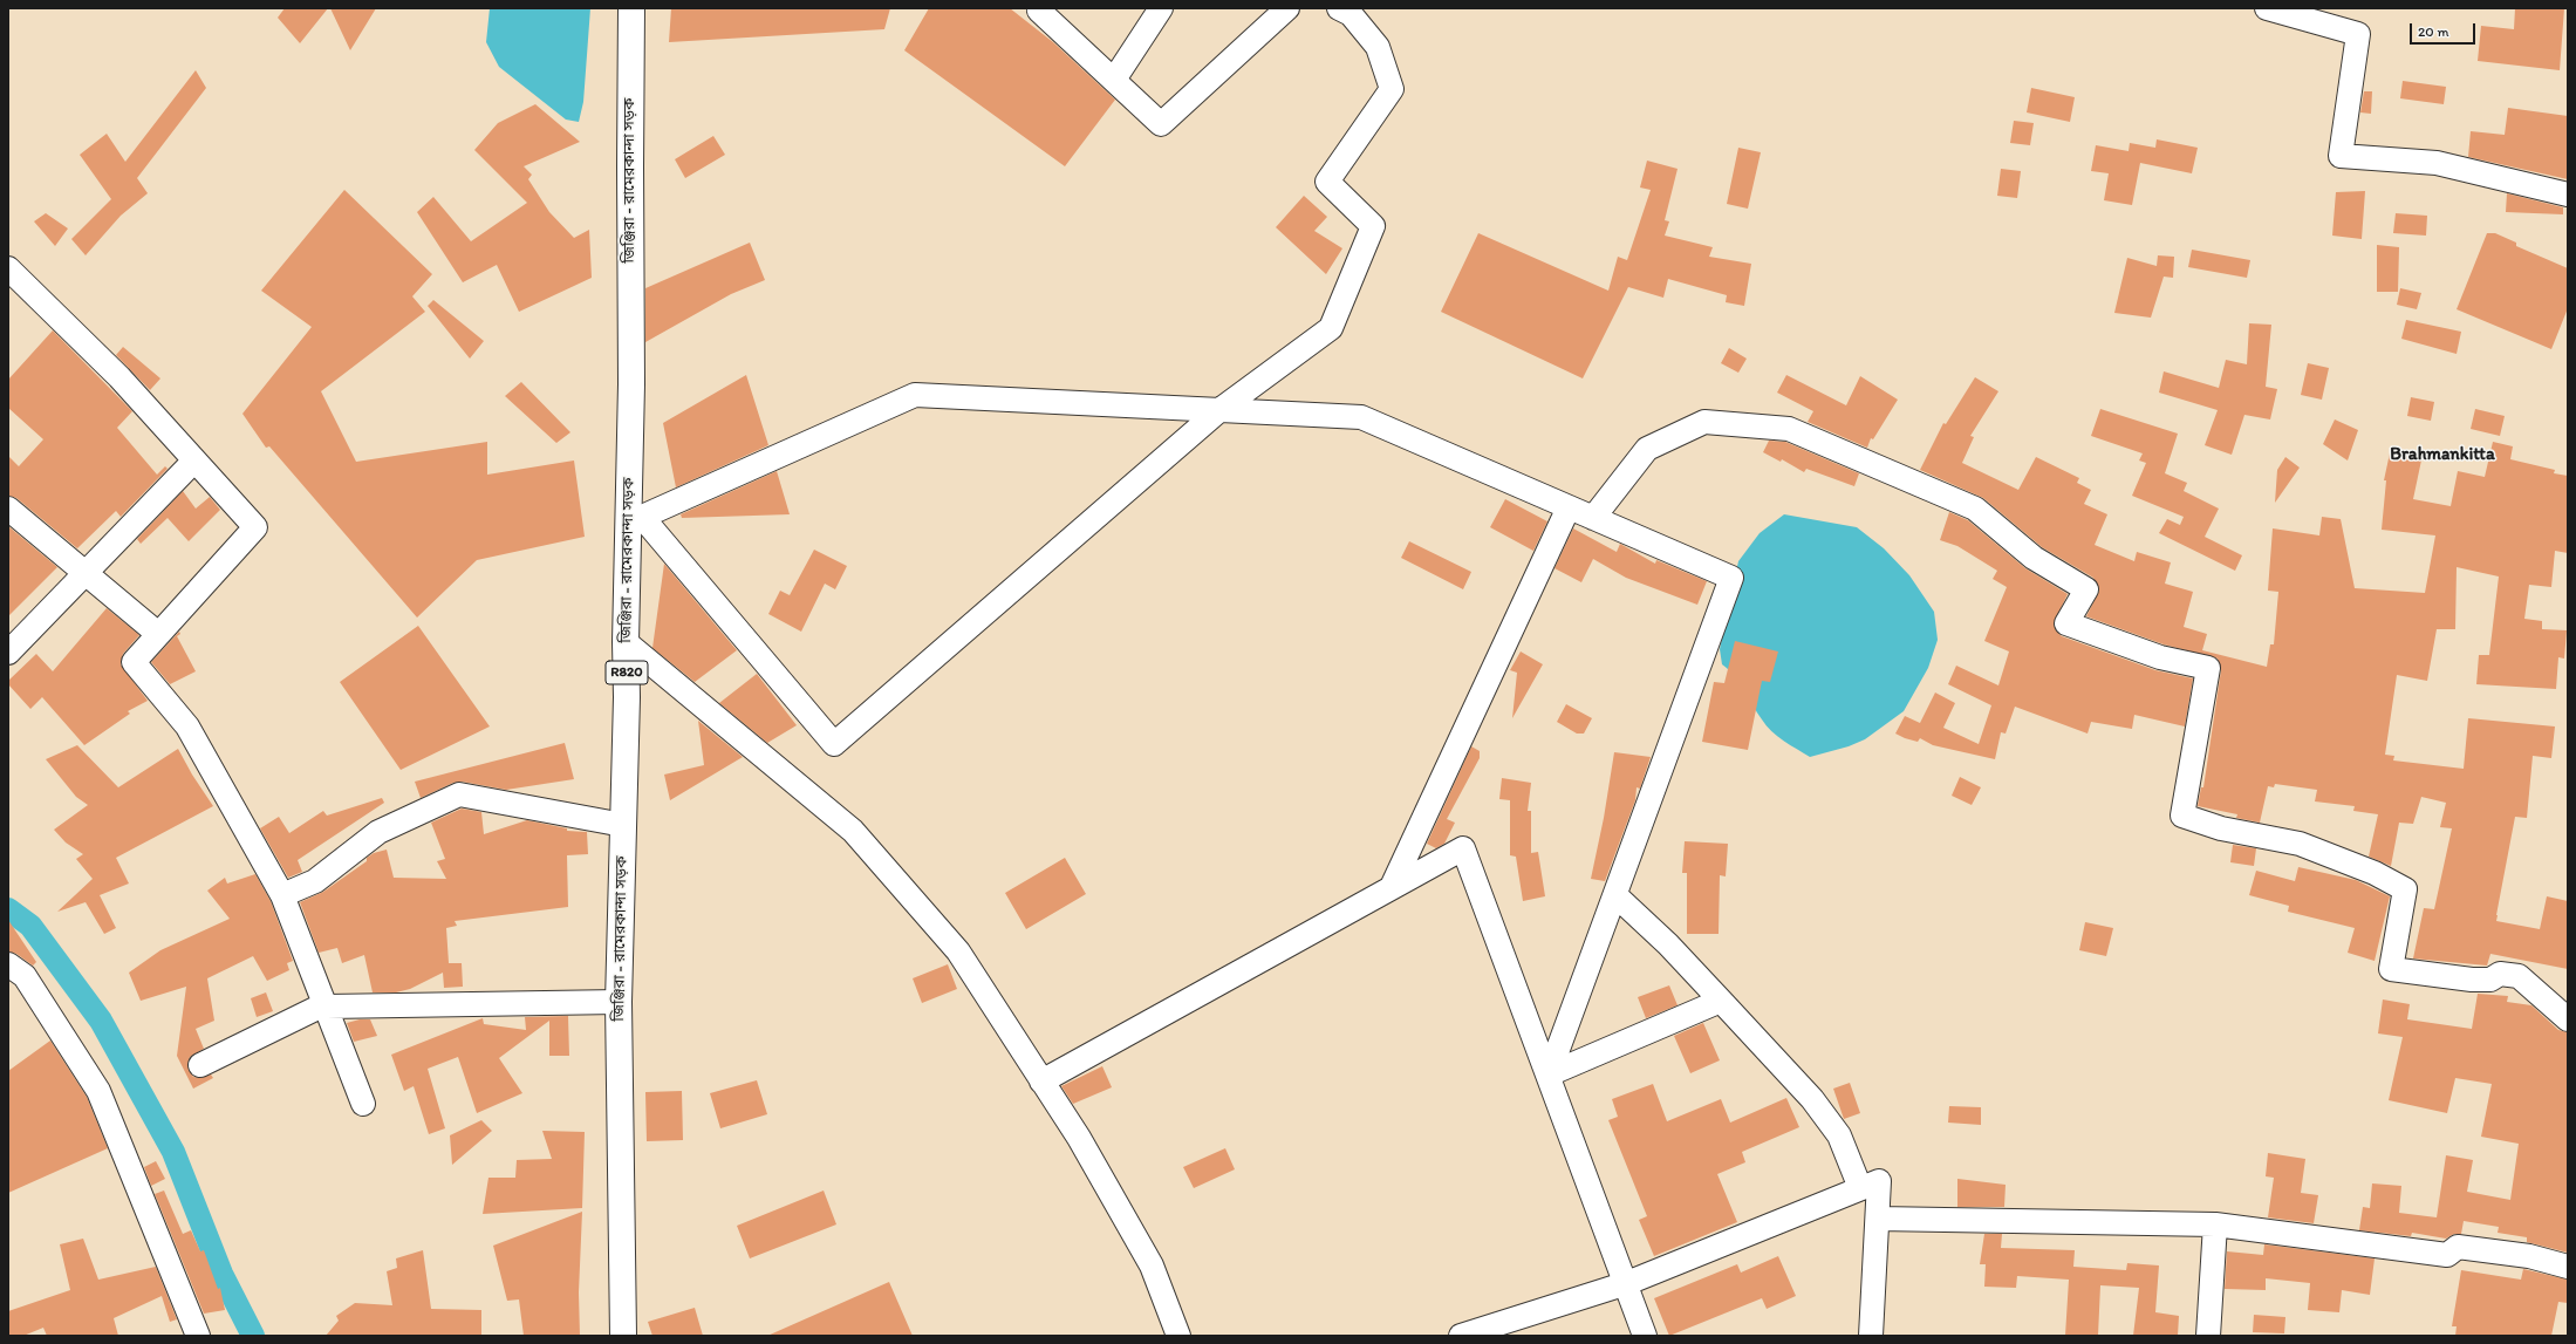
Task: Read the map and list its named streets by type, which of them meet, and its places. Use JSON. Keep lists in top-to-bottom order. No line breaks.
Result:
{"streets":{"main road":["জিঞ্জিরা - রামেরকান্দা সড়ক","R820"]},"districts":["Brahmankitta"],"scale_bar":"20 m"}
